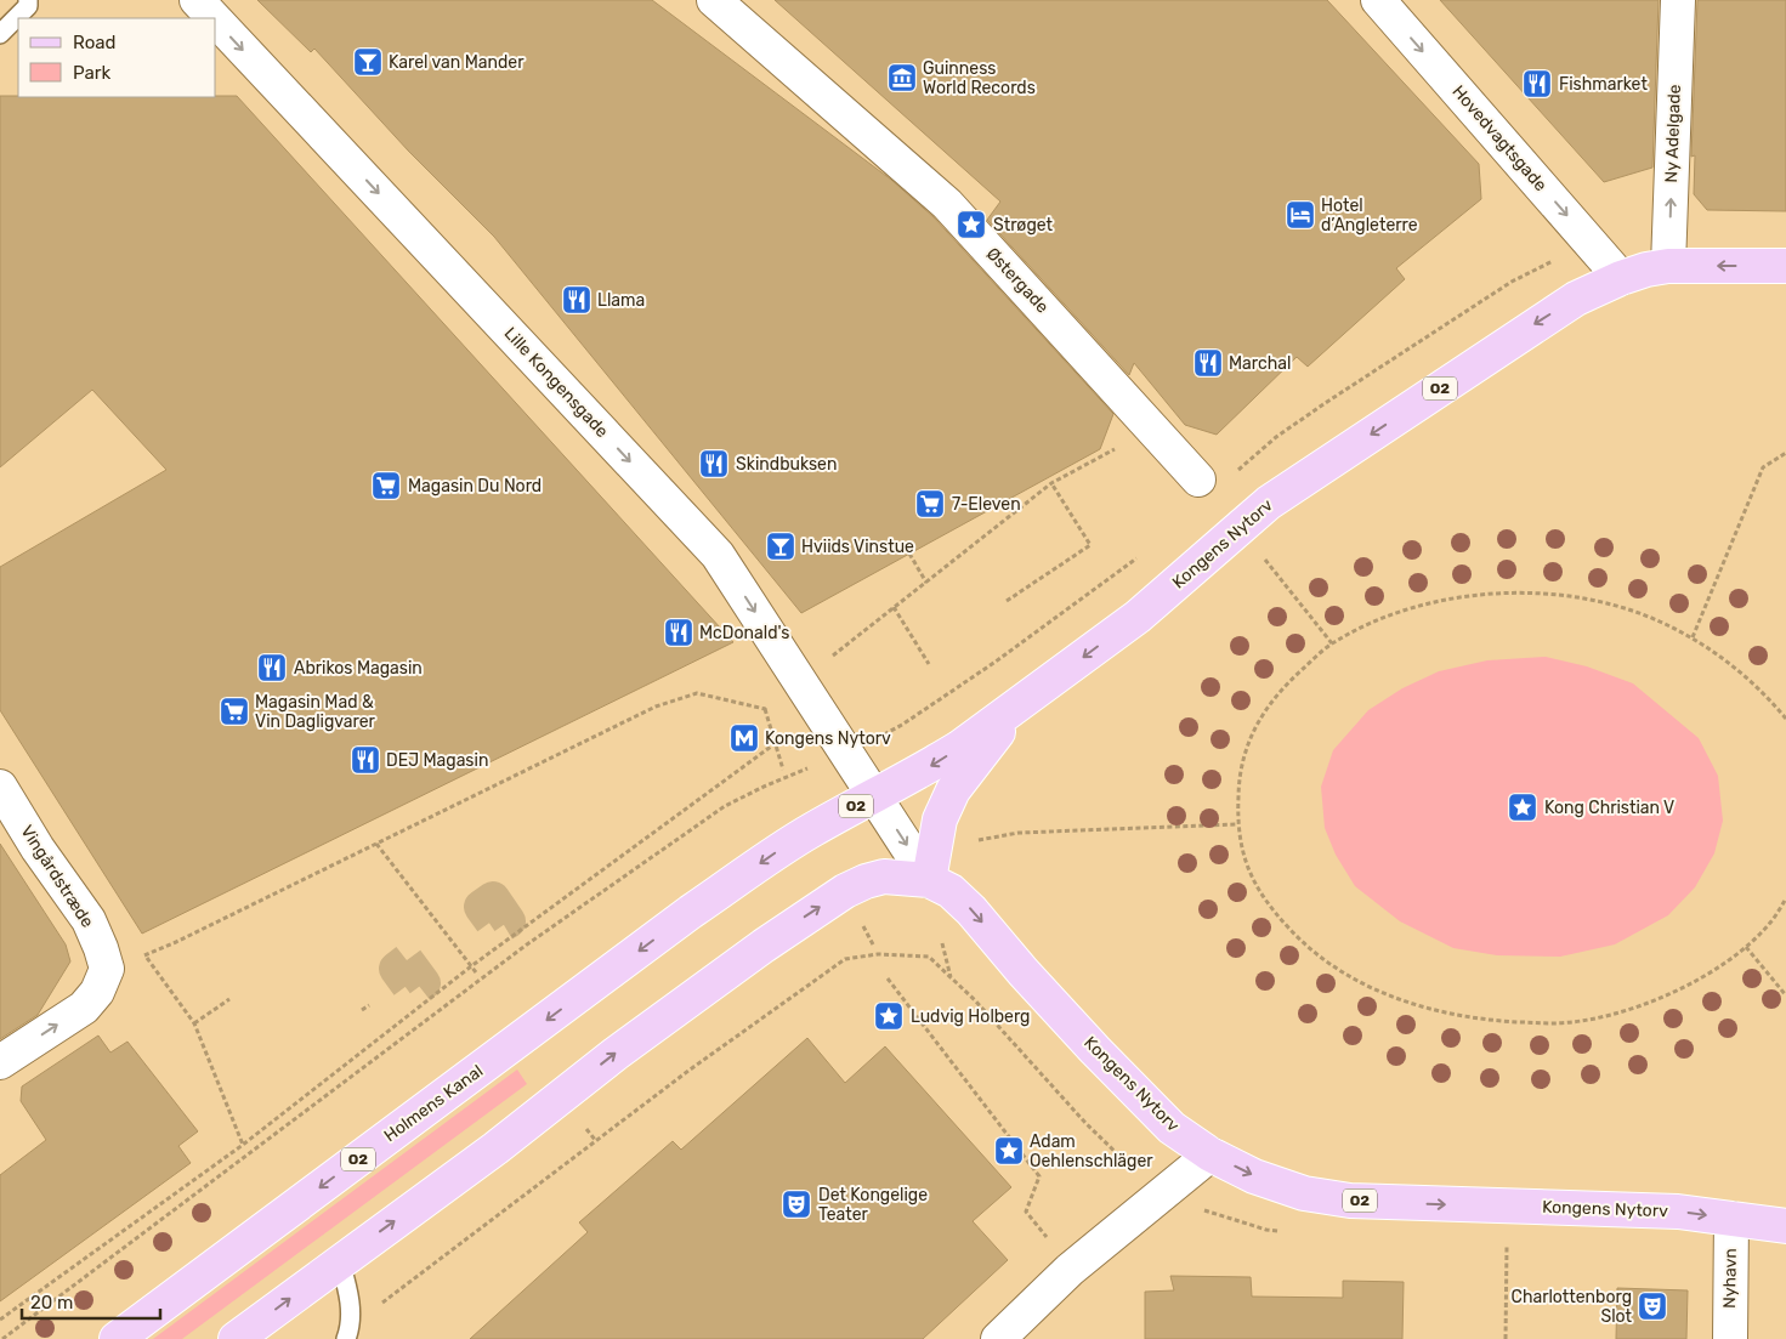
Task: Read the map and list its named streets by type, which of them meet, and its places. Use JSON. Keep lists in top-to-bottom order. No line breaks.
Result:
{"streets":{"main road":["O2","Kongens Nytorv","Holmens Kanal"],"street":["Ny Adelgade","Hovedvagtsgade","Østergade","Lille Kongensgade","Vingårdstræde","Nyhavn"]},"crossings":[["Ny Adelgade","Kongens Nytorv"],["Hovedvagtsgade","Kongens Nytorv"],["Lille Kongensgade","Kongens Nytorv"],["O2","Kongens Nytorv"],["Kongens Nytorv","Holmens Kanal"],["Kongens Nytorv","Nyhavn"]],"one_way":["Ny Adelgade","Hovedvagtsgade","Lille Kongensgade","Holmens Kanal"],"places":{"bar":["Karel van Mander","Hviids Vinstue"],"museum":["Guinness World Records"],"restaurant":["Fishmarket","Llama","Marchal","Skindbuksen","McDonald's","Abrikos Magasin","DEJ Magasin"],"hotel":["Hotel d’Angleterre"],"place":["Strøget","Kong Christian V","Ludvig Holberg","Adam Oehlenschläger"],"supermarket":["Magasin Du Nord","7-Eleven","Magasin Mad & Vin Dagligvarer"],"metro station":["Kongens Nytorv"],"theatre":["Det Kongelige Teater","Charlottenborg Slot"]},"legend":["Road","Park"],"scale_bar":"20 m"}
